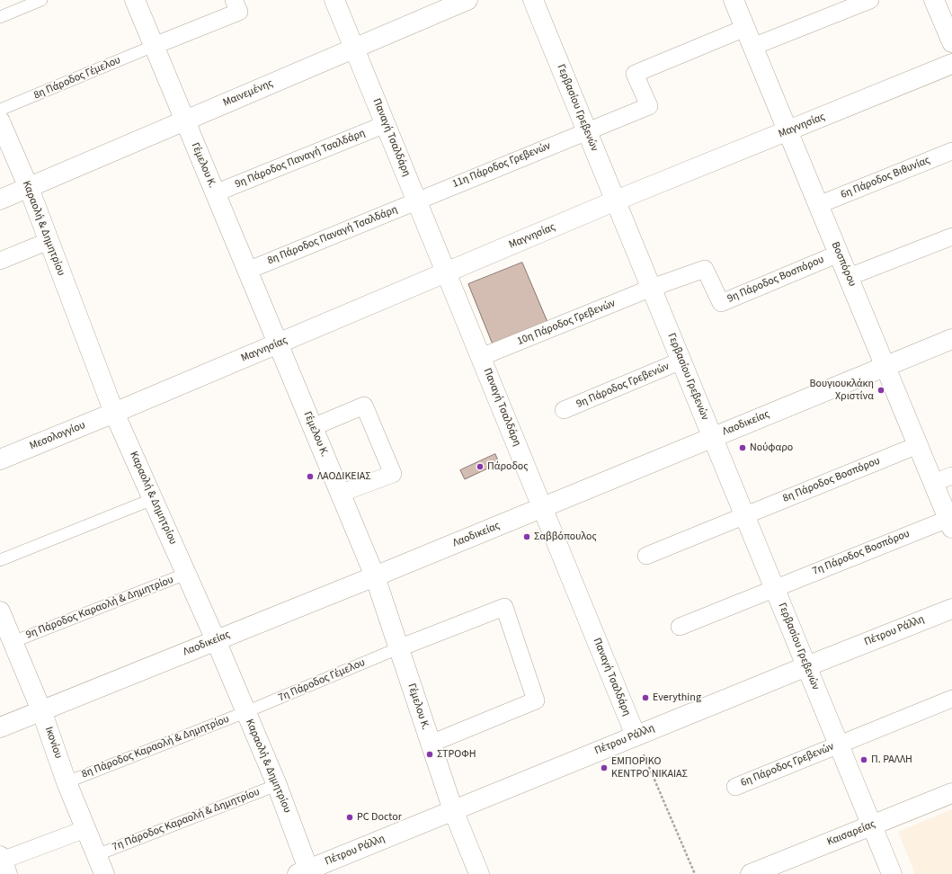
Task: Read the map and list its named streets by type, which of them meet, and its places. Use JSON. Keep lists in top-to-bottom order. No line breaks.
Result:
{"streets":{"street":["Μαινεμένης","Γερβασίου Γρεβενών","Μαγνησίας","Παναγή Τσαλδάρη","9η Πάροδος Παναγή Τσαλδάρη","Γέμελου Κ.","11η Πάροδος Γρεβενών","6η Πάροδος Βιθυνίας","Καραολή & Δημητρίου","8η Πάροδος Παναγή Τσαλδάρη","Βοσπόρου","9η Πάροδος Βοσπόρου","10η Πάροδος Γρεβενών","9η Πάροδος Γρεβενών","Λαοδικείας","Μεσολογγίου","8η Πάροδος Βοσπόρου","7η Πάροδος Βοσπόρου","Πέτρου Ράλλη","Ικονίου","6η Πάροδος Γρεβενών","Καισαρείας"],"lane":["8η Πάροδος Γέμελου","9η Πάροδος Καραολή & Δημητρίου","7η Πάροδος Γέμελου","8η Πάροδος Καραολή & Δημητρίου","7η Πάροδος Καραολή & Δημητρίου"]},"crossings":[["8η Πάροδος Γέμελου","Γέμελου Κ."],["Μαινεμένης","Παναγή Τσαλδάρη"],["Μαινεμένης","Γέμελου Κ."],["Μαινεμένης","Καραολή & Δημητρίου"],["Γερβασίου Γρεβενών","Μαγνησίας"],["Γερβασίου Γρεβενών","11η Πάροδος Γρεβενών"],["Γερβασίου Γρεβενών","9η Πάροδος Βοσπόρου"],["Γερβασίου Γρεβενών","10η Πάροδος Γρεβενών"],["Γερβασίου Γρεβενών","9η Πάροδος Γρεβενών"],["Γερβασίου Γρεβενών","Λαοδικείας"],["Γερβασίου Γρεβενών","8η Πάροδος Βοσπόρου"],["Γερβασίου Γρεβενών","7η Πάροδος Βοσπόρου"],["Γερβασίου Γρεβενών","Πέτρου Ράλλη"],["Γερβασίου Γρεβενών","6η Πάροδος Γρεβενών"],["Γερβασίου Γρεβενών","Καισαρείας"],["Μαγνησίας","Παναγή Τσαλδάρη"],["Μαγνησίας","Γέμελου Κ."],["Μαγνησίας","Καραολή & Δημητρίου"],["Μαγνησίας","Βοσπόρου"],["Μαγνησίας","Μεσολογγίου"],["Παναγή Τσαλδάρη","9η Πάροδος Παναγή Τσαλδάρη"],["Παναγή Τσαλδάρη","11η Πάροδος Γρεβενών"],["Παναγή Τσαλδάρη","8η Πάροδος Παναγή Τσαλδάρη"],["Παναγή Τσαλδάρη","10η Πάροδος Γρεβενών"],["Παναγή Τσαλδάρη","Λαοδικείας"],["Παναγή Τσαλδάρη","Πέτρου Ράλλη"],["9η Πάροδος Παναγή Τσαλδάρη","Γέμελου Κ."],["Γέμελου Κ.","8η Πάροδος Παναγή Τσαλδάρη"],["Γέμελου Κ.","Λαοδικείας"],["Γέμελου Κ.","Πέτρου Ράλλη"],["Γέμελου Κ.","7η Πάροδος Γέμελου"],["11η Πάροδος Γρεβενών","8η Πάροδος Παναγή Τσαλδάρη"],["11η Πάροδος Γρεβενών","Βοσπόρου"],["6η Πάροδος Βιθυνίας","Βοσπόρου"],["Καραολή & Δημητρίου","Λαοδικείας"],["Καραολή & Δημητρίου","Μεσολογγίου"],["Καραολή & Δημητρίου","9η Πάροδος Καραολή & Δημητρίου"],["Καραολή & Δημητρίου","Πέτρου Ράλλη"],["Καραολή & Δημητρίου","7η Πάροδος Γέμελου"],["Καραολή & Δημητρίου","8η Πάροδος Καραολή & Δημητρίου"],["Καραολή & Δημητρίου","7η Πάροδος Καραολή & Δημητρίου"],["Βοσπόρου","9η Πάροδος Βοσπόρου"],["Βοσπόρου","Λαοδικείας"],["Βοσπόρου","8η Πάροδος Βοσπόρου"],["Βοσπόρου","7η Πάροδος Βοσπόρου"],["9η Πάροδος Βοσπόρου","10η Πάροδος Γρεβενών"],["Λαοδικείας","Ικονίου"],["9η Πάροδος Καραολή & Δημητρίου","Ικονίου"],["7η Πάροδος Γέμελου","8η Πάροδος Καραολή & Δημητρίου"],["Ικονίου","8η Πάροδος Καραολή & Δημητρίου"],["Ικονίου","7η Πάροδος Καραολή & Δημητρίου"]],"places":["Βουγιουκλάκη Χριστίνα","Νούφαρο","Πάροδος","ΛΑΟΔΙΚΕΙΑΣ","Σαββόπουλος","Everything","ΣΤΡΟΦΗ","Π. ΡΑΛΛΗ","ΕΜΠΟΡΙΚΟ ΚΕΝΤΡΟ ΝΙΚΑΙΑΣ","PC Doctor"]}
